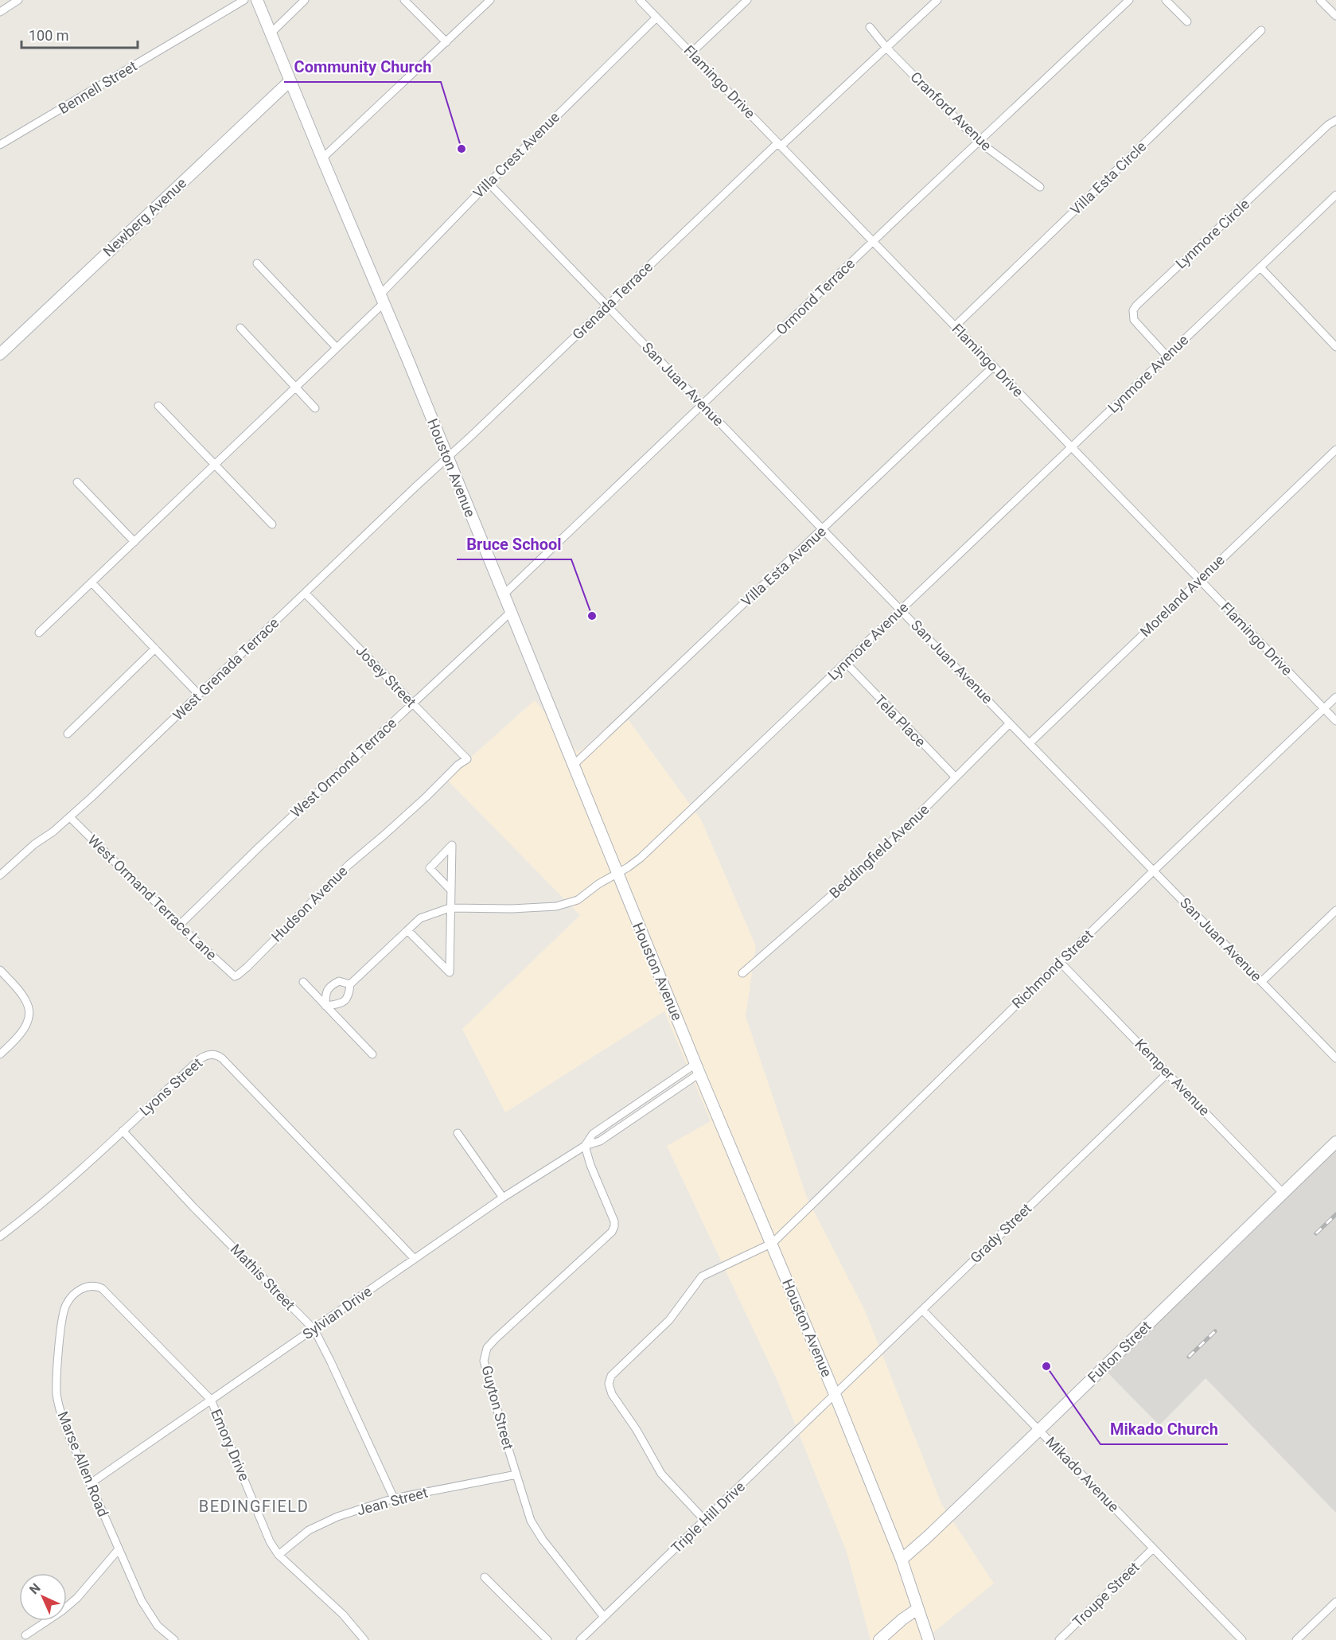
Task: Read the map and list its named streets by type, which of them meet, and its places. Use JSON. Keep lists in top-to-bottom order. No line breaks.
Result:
{"streets":{"street":["Flamingo Drive","Bennell Street","Cranford Avenue","Villa Crest Avenue","Villa Esta Circle","Newberg Avenue","Lynmore Circle","Ormond Terrace","Grenada Terrace","Lynmore Avenue","San Juan Avenue","Houston Avenue","Villa Esta Avenue","Moreland Avenue","West Grenada Terrace","Josey Street","Tela Place","West Ormond Terrace","Beddingfield Avenue","West Ormand Terrace Lane","Hudson Avenue","Richmond Street","Kemper Avenue","Lyons Street","Grady Street","Mathis Street","Sylvian Drive","Fulton Street","Guyton Street","Emory Drive","Marse Allen Road","Mikado Avenue","Jean Street","Triple Hill Drive","Troupe Street"]},"crossings":[["Flamingo Drive","Villa Crest Avenue"],["Flamingo Drive","Villa Esta Circle"],["Flamingo Drive","Ormond Terrace"],["Flamingo Drive","Grenada Terrace"],["Flamingo Drive","Lynmore Avenue"],["Flamingo Drive","Villa Esta Avenue"],["Flamingo Drive","Moreland Avenue"],["Flamingo Drive","Richmond Street"],["Cranford Avenue","Ormond Terrace"],["Cranford Avenue","Grenada Terrace"],["Villa Crest Avenue","San Juan Avenue"],["Villa Crest Avenue","Houston Avenue"],["Newberg Avenue","Houston Avenue"],["Lynmore Circle","Lynmore Avenue"],["Ormond Terrace","San Juan Avenue"],["Ormond Terrace","Houston Avenue"],["Grenada Terrace","San Juan Avenue"],["Grenada Terrace","Houston Avenue"],["Grenada Terrace","West Grenada Terrace"],["Lynmore Avenue","San Juan Avenue"],["Lynmore Avenue","Houston Avenue"],["Lynmore Avenue","Tela Place"],["San Juan Avenue","Villa Esta Avenue"],["San Juan Avenue","Moreland Avenue"],["San Juan Avenue","Beddingfield Avenue"],["San Juan Avenue","Richmond Street"],["Houston Avenue","Villa Esta Avenue"],["Houston Avenue","West Grenada Terrace"],["Houston Avenue","West Ormond Terrace"],["Houston Avenue","Richmond Street"],["Houston Avenue","Grady Street"],["Houston Avenue","Sylvian Drive"],["Houston Avenue","Fulton Street"],["Houston Avenue","Triple Hill Drive"],["West Grenada Terrace","Josey Street"],["West Grenada Terrace","West Ormand Terrace Lane"],["Josey Street","West Ormond Terrace"],["Josey Street","Hudson Avenue"],["Tela Place","Beddingfield Avenue"],["West Ormond Terrace","West Ormand Terrace Lane"],["West Ormand Terrace Lane","Hudson Avenue"],["Richmond Street","Kemper Avenue"],["Richmond Street","Triple Hill Drive"],["Kemper Avenue","Grady Street"],["Kemper Avenue","Fulton Street"],["Lyons Street","Mathis Street"],["Lyons Street","Sylvian Drive"],["Grady Street","Mikado Avenue"],["Grady Street","Triple Hill Drive"],["Mathis Street","Sylvian Drive"],["Mathis Street","Jean Street"],["Sylvian Drive","Guyton Street"],["Sylvian Drive","Emory Drive"],["Sylvian Drive","Marse Allen Road"],["Fulton Street","Mikado Avenue"],["Guyton Street","Jean Street"],["Guyton Street","Triple Hill Drive"],["Emory Drive","Marse Allen Road"],["Emory Drive","Jean Street"],["Mikado Avenue","Troupe Street"]],"districts":["BEDINGFIELD"],"places":["Community Church","Bruce School","Mikado Church"],"scale_bar":"100 m","north":"top left"}
